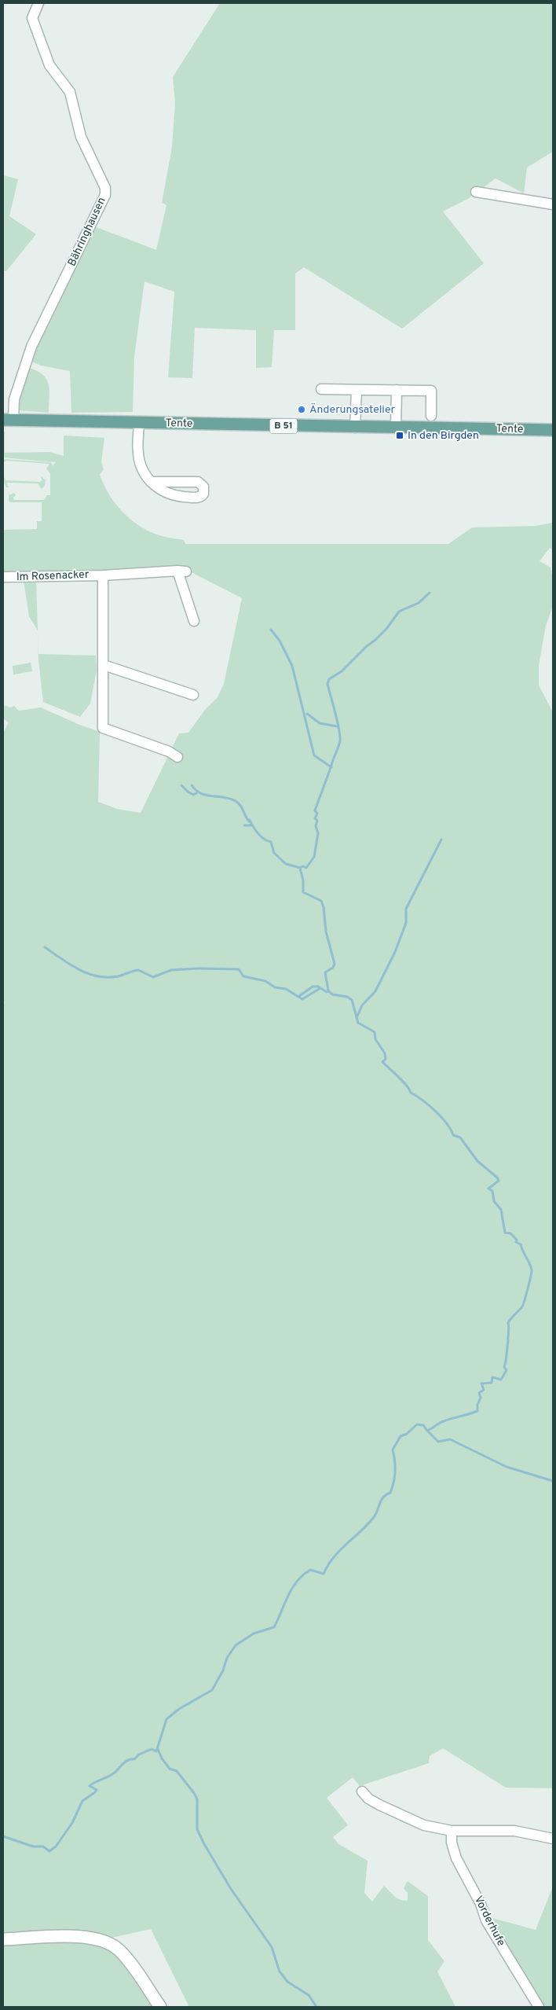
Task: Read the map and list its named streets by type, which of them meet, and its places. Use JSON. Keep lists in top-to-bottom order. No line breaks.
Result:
{"streets":{"main road":["Tente","B 51"],"street":["Bähringhausen","Im Rosenacker","Vorderhufe"]},"crossings":[["Bähringhausen","Tente"]],"places":{"other":["Änderungsatelier"],"transit":["In den Birgden"]}}
